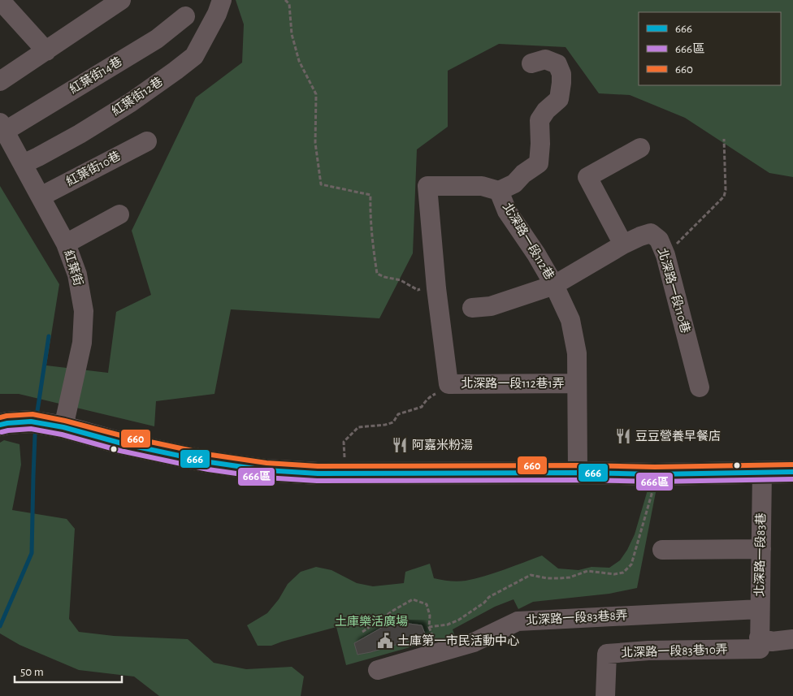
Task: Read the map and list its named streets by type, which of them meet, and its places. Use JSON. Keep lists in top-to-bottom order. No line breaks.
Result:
{"streets":{"street":["紅葉街14巷","紅葉街12巷","紅葉街10巷","北深路一段112巷","紅葉街","北深路一段110巷","北深路一段112巷1弄","北深路一段83巷","北深路一段83巷8弄","北深路一段83巷10弄"]},"crossings":[["紅葉街14巷","紅葉街"],["紅葉街12巷","紅葉街"],["紅葉街10巷","紅葉街"],["北深路一段112巷","北深路一段110巷"],["北深路一段112巷","北深路一段112巷1弄"],["北深路一段83巷","北深路一段83巷8弄"],["北深路一段83巷","北深路一段83巷10弄"]],"parks":["土庫樂活廣場"],"places":{"restaurant":["豆豆營養早餐店","阿嘉米粉湯"],"public building":["土庫第一市民活動中心"]},"lines":["transit line 660","transit line 666","transit line 666區"],"legend":["666","666區","660"],"scale_bar":"50 m"}
